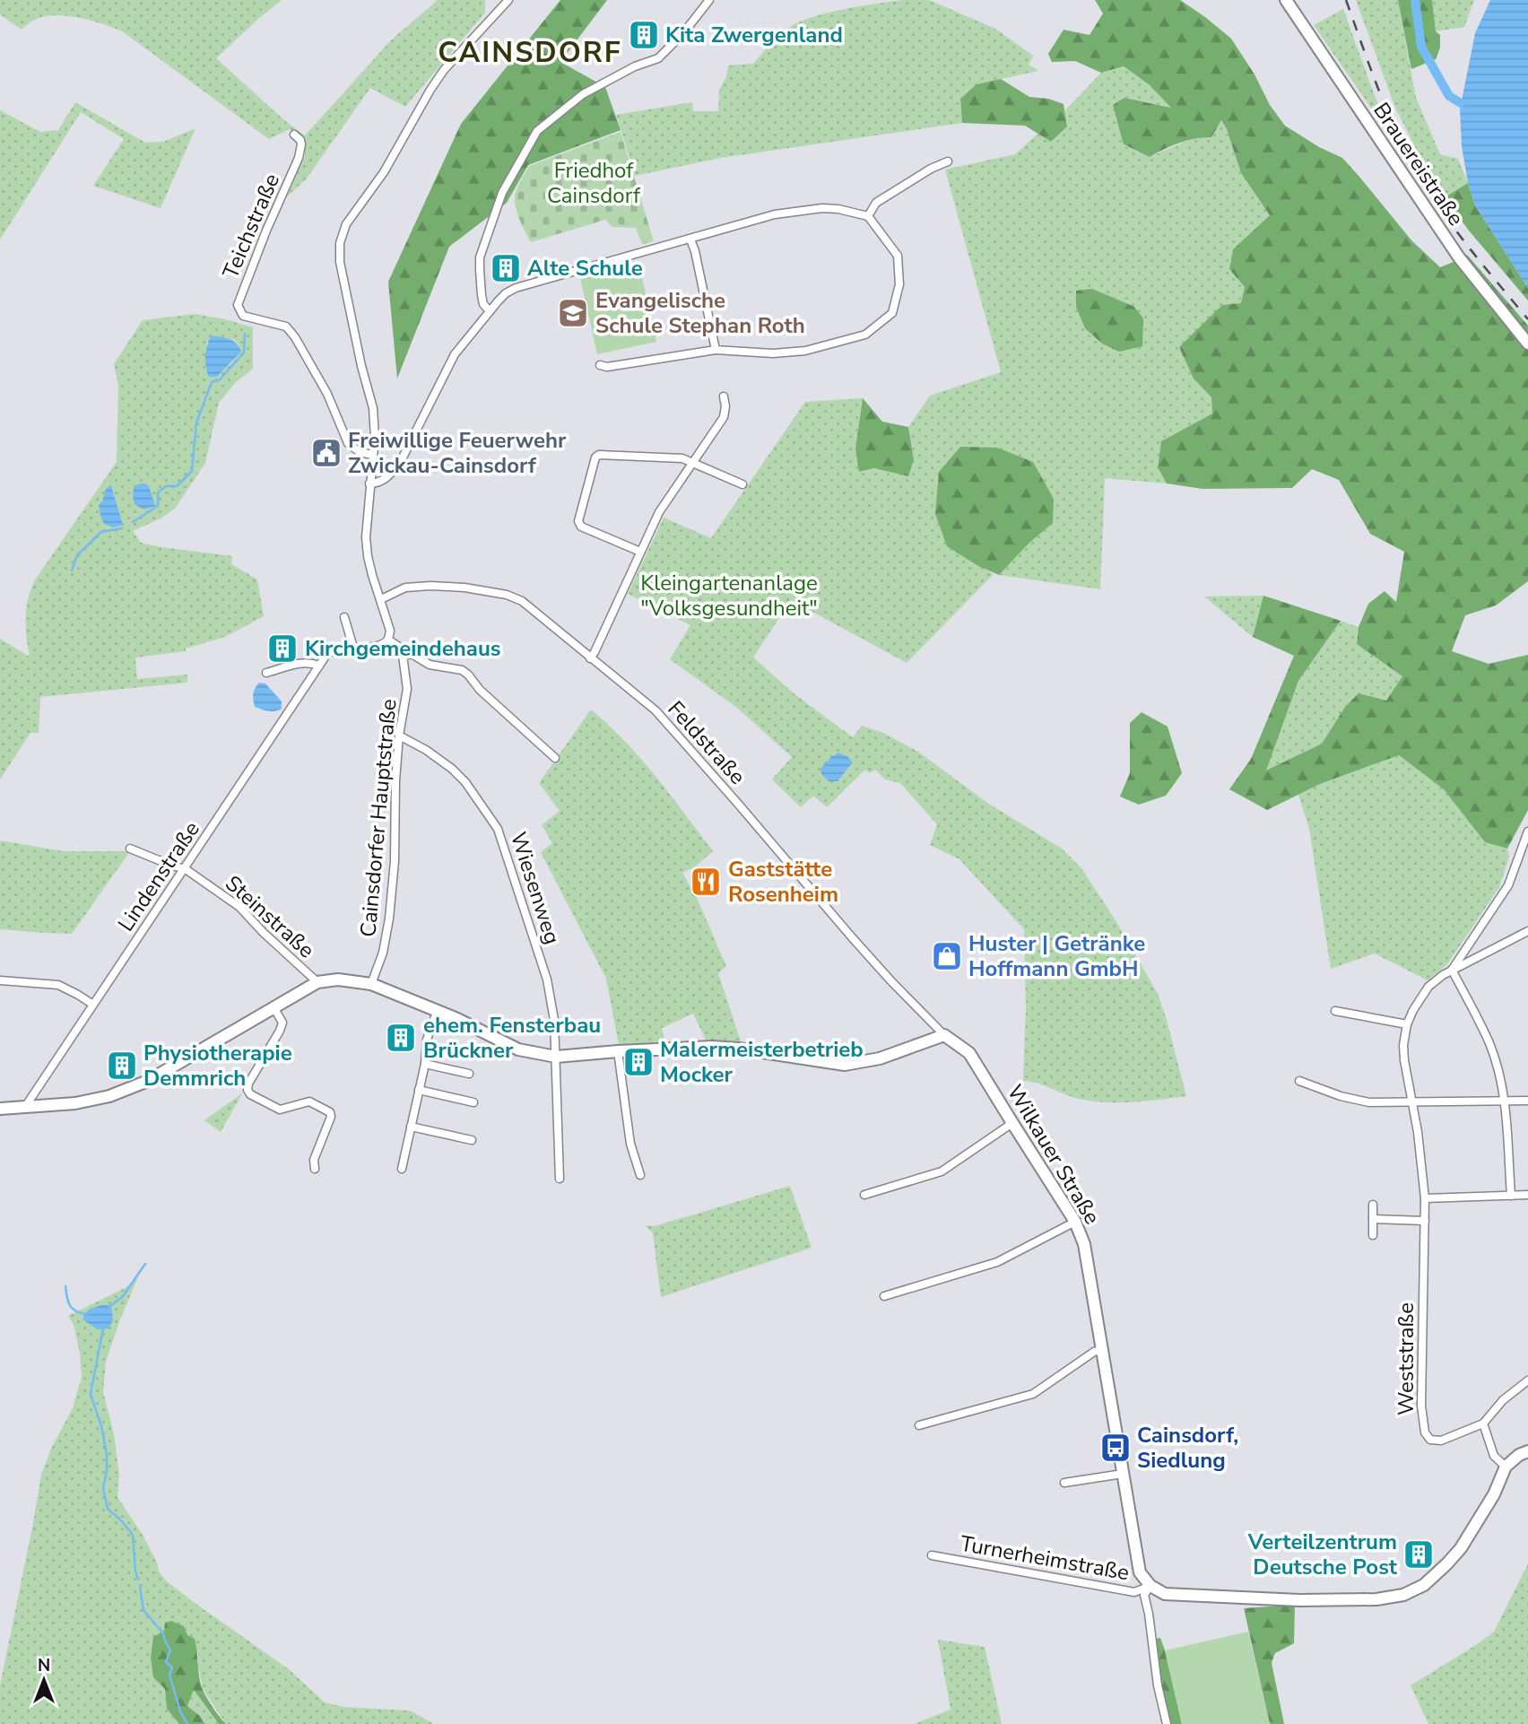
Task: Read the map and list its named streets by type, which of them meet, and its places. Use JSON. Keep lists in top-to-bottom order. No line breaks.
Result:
{"streets":{"street":["Brauereistraße","Teichstraße","Feldstraße","Cainsdorfer Hauptstraße","Lindenstraße","Wiesenweg","Steinstraße","Wilkauer Straße","Weststraße","Turnerheimstraße"]},"crossings":[["Feldstraße","Wilkauer Straße"],["Cainsdorfer Hauptstraße","Wiesenweg"],["Lindenstraße","Steinstraße"],["Wilkauer Straße","Turnerheimstraße"]],"districts":["CAINSDORF"],"parks":["Friedhof Cainsdorf","Kleingartenanlage \"Volksgesundheit\""],"places":{"building":["Kita Zwergenland","Alte Schule","Kirchgemeindehaus","ehem. Fensterbau Brückner","Malermeisterbetrieb Mocker","Physiotherapie Demmrich","Verteilzentrum Deutsche Post"],"school or university":["Evangelische Schule Stephan Roth"],"public building":["Freiwillige Feuerwehr Zwickau-Cainsdorf"],"restaurant":["Gaststätte Rosenheim"],"shop":["Huster | Getränke Hoffmann GmbH"],"bus stop":["Cainsdorf, Siedlung"]},"north":"top"}
